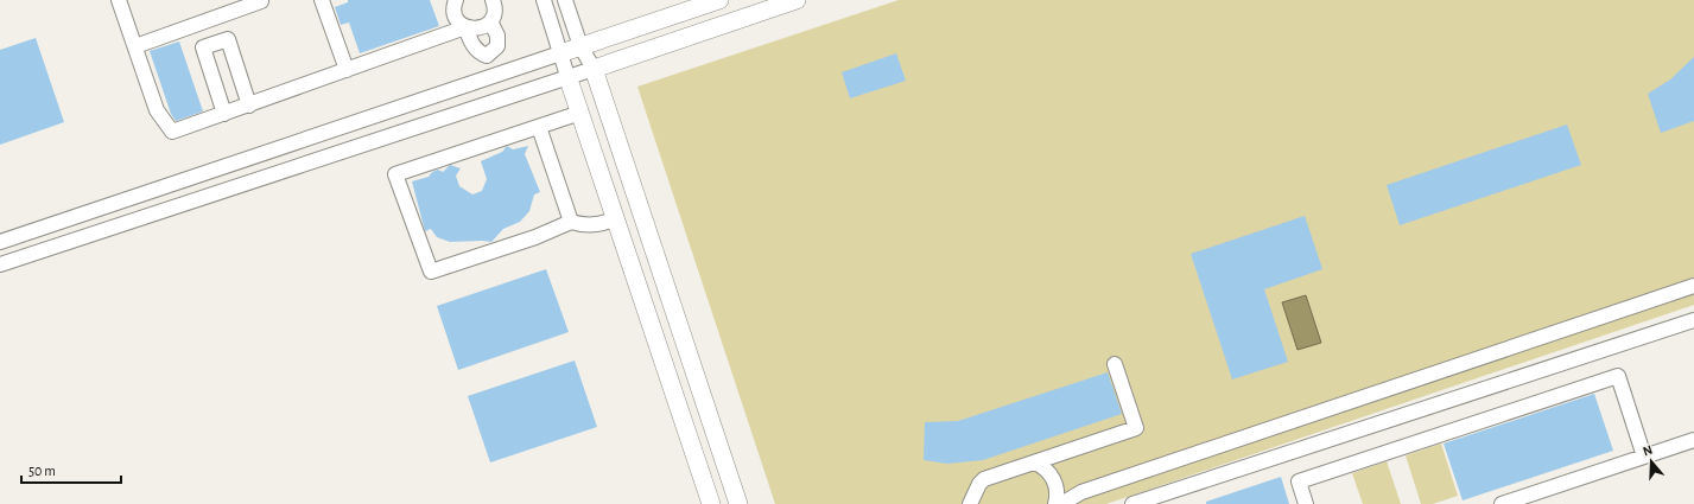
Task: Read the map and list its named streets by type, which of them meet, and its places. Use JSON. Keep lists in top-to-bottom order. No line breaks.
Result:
{"scale_bar":"50 m","north":"top"}
